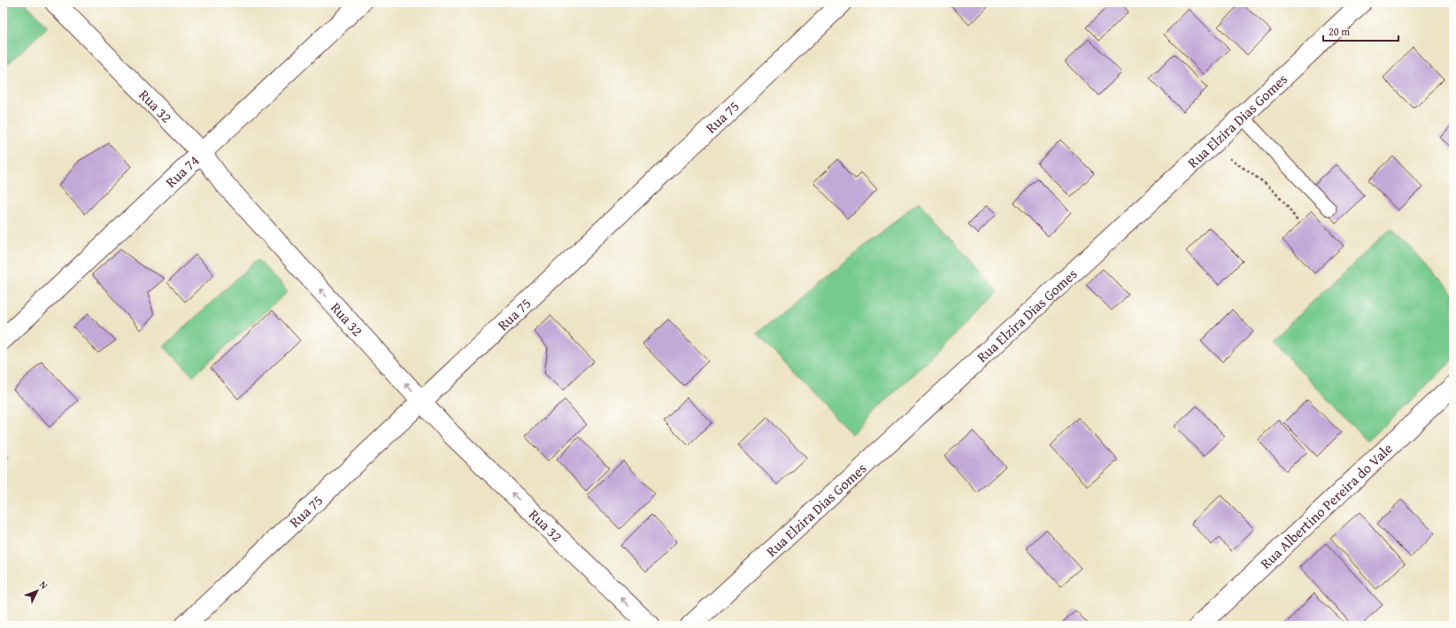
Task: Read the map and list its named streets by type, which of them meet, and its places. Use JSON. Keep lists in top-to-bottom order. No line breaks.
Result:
{"streets":{"street":["Rua 32","Rua 75","Rua Elzira Dias Gomes","Rua 74","Rua Albertino Pereira do Vale"]},"crossings":[["Rua 32","Rua 75"],["Rua 32","Rua 74"]],"one_way":["Rua 32"],"scale_bar":"20 m","north":"top right"}
